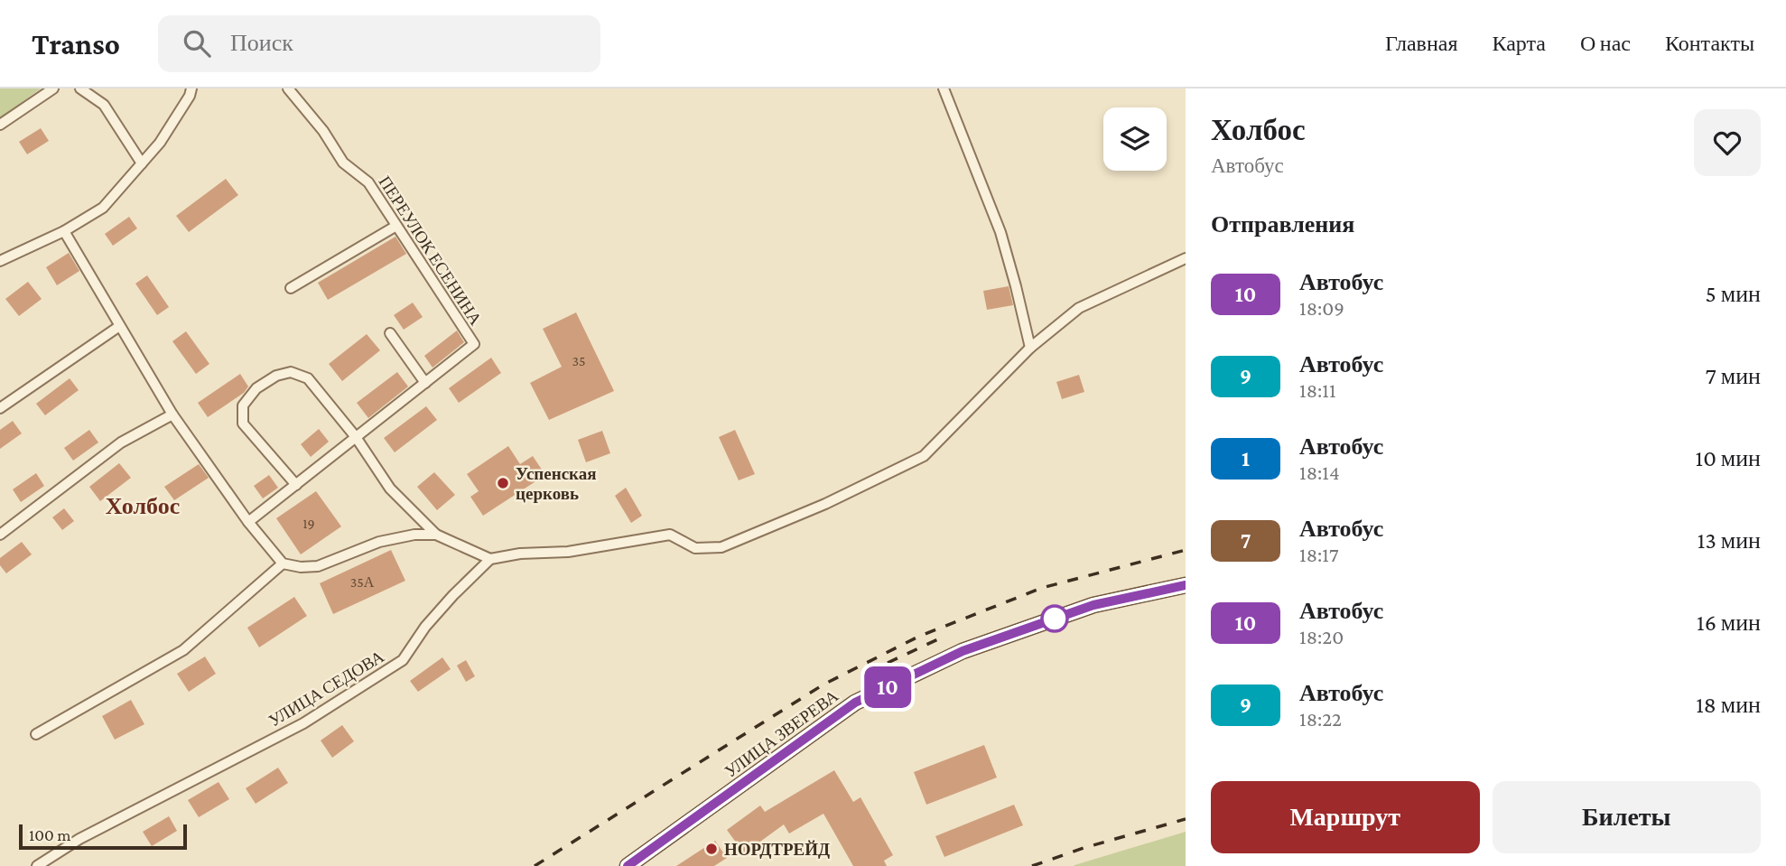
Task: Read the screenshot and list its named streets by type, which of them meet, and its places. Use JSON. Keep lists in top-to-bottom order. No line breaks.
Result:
{"streets":{"main road":["УЛИЦА ЗВЕРЕВА"],"street":["ПЕРЕУЛОК ЕСЕНИНА","УЛИЦА СЕДОВА"]},"districts":["Холбос"],"places":["Успенская церковь","НОРДТРЕЙД"],"lines":["bus line 10"],"house_numbers":["35","19","35А"],"scale_bar":"100 m","page":{"header":"Transo","search":"Поиск","nav":["Главная","Карта","О нас","Контакты"],"on_map":"10","heading":[["Холбос","Автобус"],"Отправления"],"list":[{"mark":"10","name":"Автобус","note":"18:09","value":"5 мин"},{"mark":"9","name":"Автобус","note":"18:11","value":"7 мин"},{"mark":"1","name":"Автобус","note":"18:14","value":"10 мин"},{"mark":"7","name":"Автобус","note":"18:17","value":"13 мин"},{"mark":"10","name":"Автобус","note":"18:20","value":"16 мин"},{"mark":"9","name":"Автобус","note":"18:22","value":"18 мин"}],"buttons":["Маршрут","Билеты"],"scale":"100 m"}}
